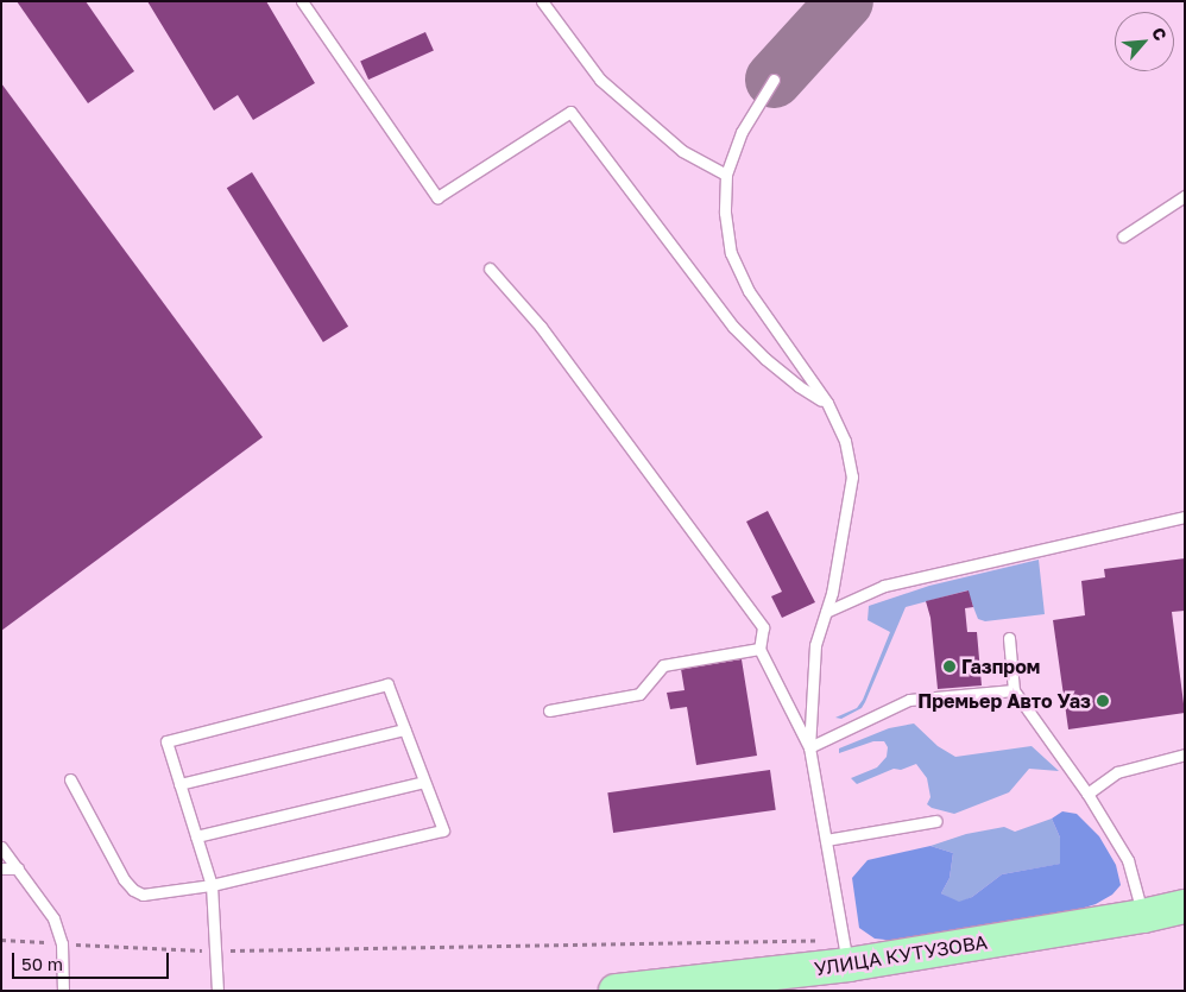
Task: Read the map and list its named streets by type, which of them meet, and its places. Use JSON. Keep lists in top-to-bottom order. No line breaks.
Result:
{"streets":{"main road":["УЛИЦА КУТУЗОВА"]},"places":["Газпром","Премьер Авто Уаз"],"scale_bar":"50 m","north":"top right"}
